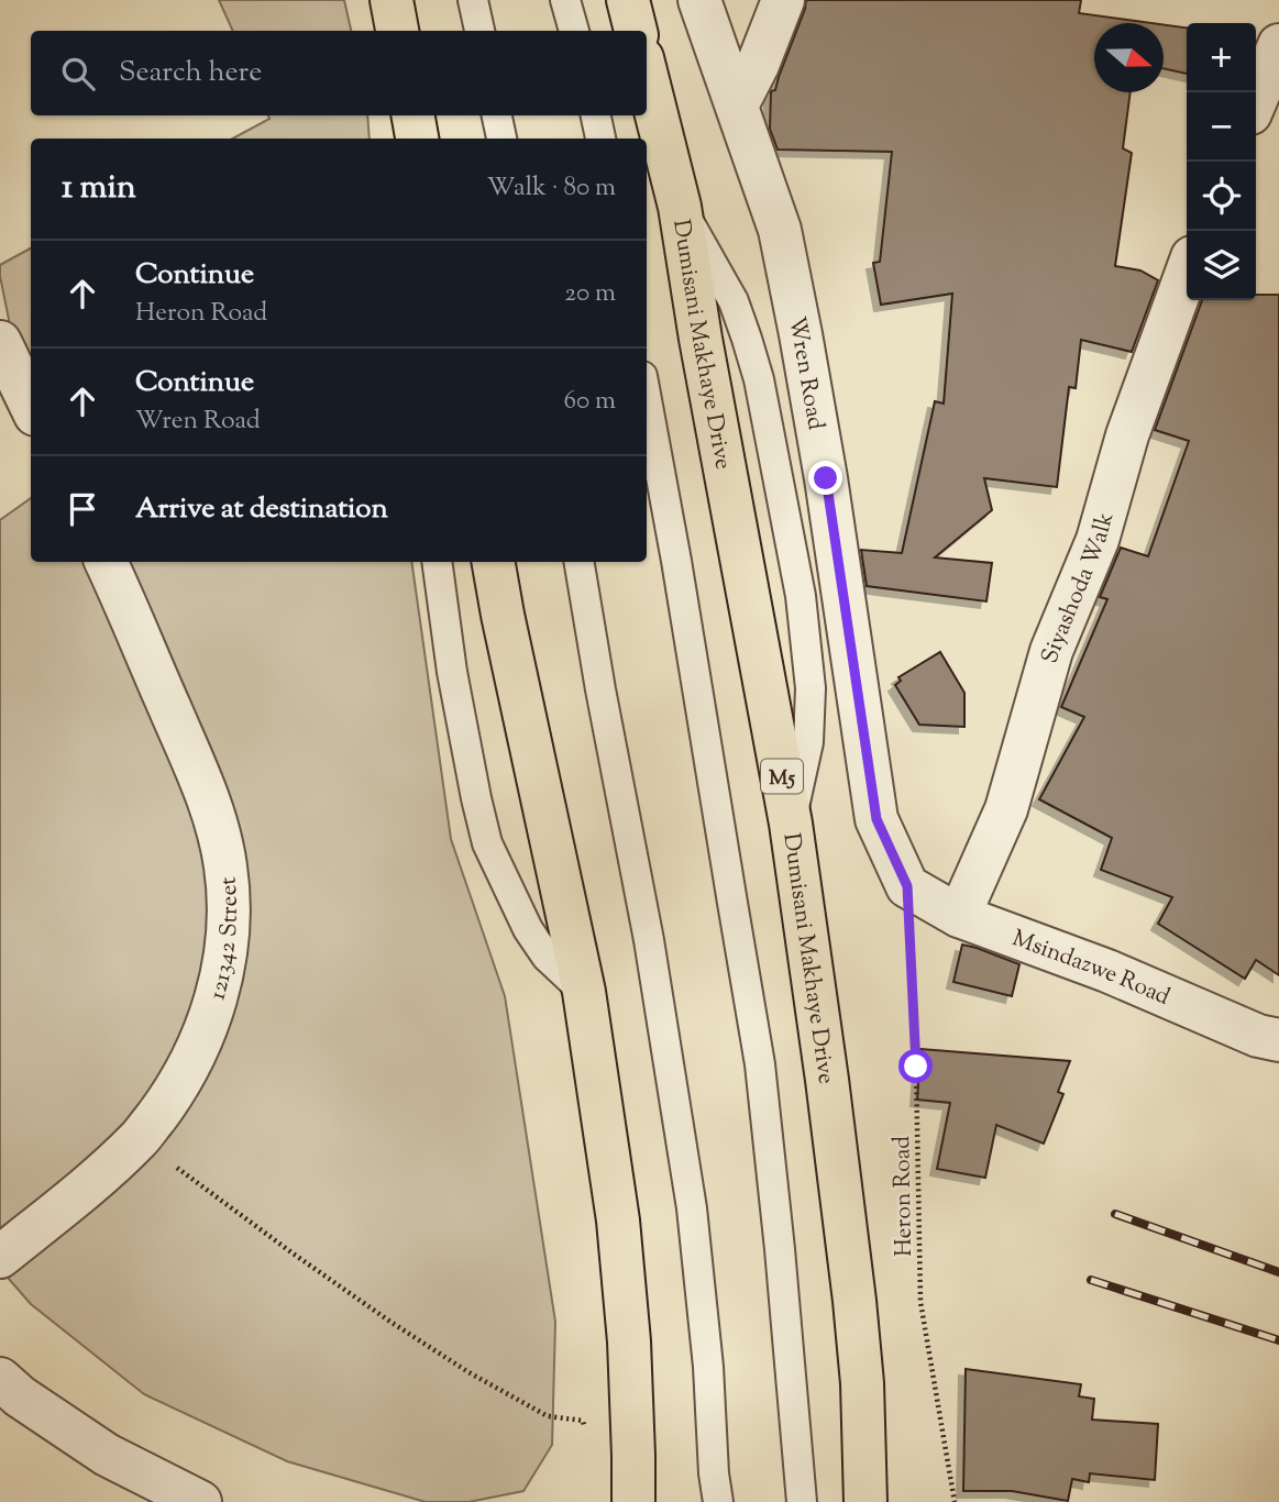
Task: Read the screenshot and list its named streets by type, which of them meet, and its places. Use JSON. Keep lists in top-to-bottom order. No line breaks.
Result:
{"streets":{"main road":["Dumisani Makhaye Drive","M5"],"street":["Wren Road","Siyashoda Walk","121342 Street","Msindazwe Road"],"path":["Heron Road"]},"crossings":[["Wren Road","Msindazwe Road"],["Wren Road","Heron Road"],["Siyashoda Walk","Msindazwe Road"],["Msindazwe Road","Heron Road"]],"north":"right","page":{"map_buttons":["+","−"],"search":"Search here","heading":["1 min","Walk · 80 m"],"list":[["Continue","Heron Road","20 m"],["Continue","Wren Road","60 m"],"Arrive at destination"]}}
